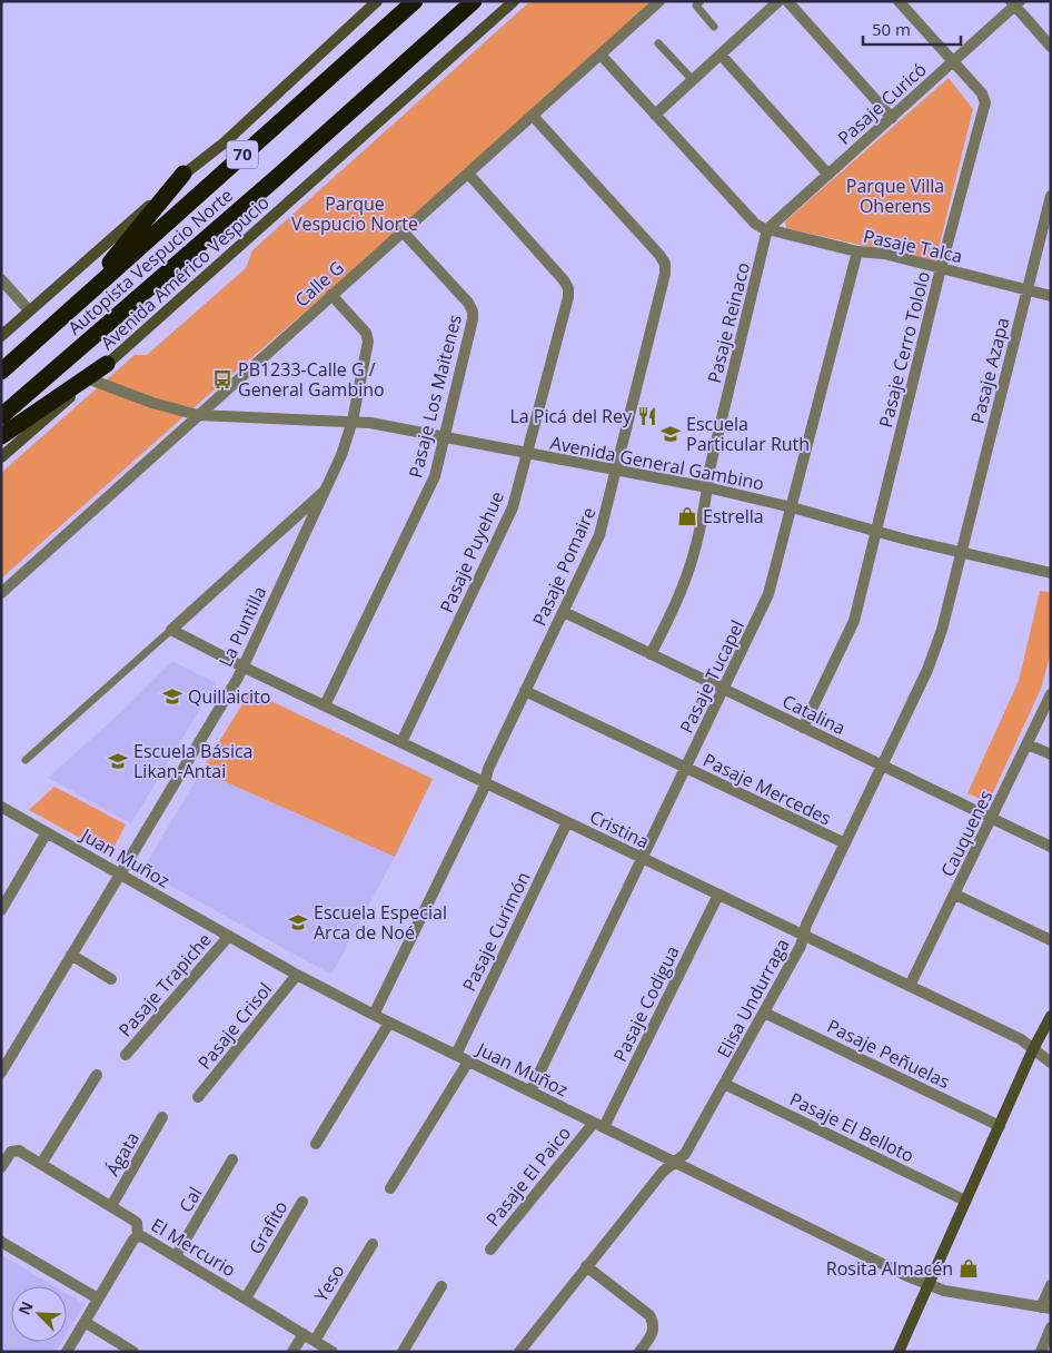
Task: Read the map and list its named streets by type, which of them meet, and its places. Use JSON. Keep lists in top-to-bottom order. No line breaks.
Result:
{"streets":{"highway":["70","Autopista Vespucio Norte"],"main road":["Avenida Américo Vespucio"],"street":["Pasaje Curicó","Pasaje Talca","Calle G","Pasaje Reinaco","Pasaje Cerro Tololo","Pasaje Azapa","Pasaje Los Maitenes","Avenida General Gambino","Pasaje Puyehue","Pasaje Pomaire","La Puntilla","Pasaje Tucapel","Catalina","Pasaje Mercedes","Cristina","Cauquenes","Juan Muñoz","Pasaje Curimón","Pasaje Trapiche","Elisa Undurraga","Pasaje Codigua","Pasaje Crisol","Pasaje Peñuelas","Pasaje El Belloto","Ágata","Pasaje El Paico","Cal","Grafito","El Mercurio","Yeso"]},"crossings":[["Pasaje Curicó","Pasaje Talca"],["Pasaje Curicó","Pasaje Reinaco"],["Pasaje Curicó","Pasaje Cerro Tololo"],["Pasaje Talca","Pasaje Reinaco"],["Pasaje Talca","Pasaje Cerro Tololo"],["Pasaje Talca","Pasaje Azapa"],["Pasaje Talca","Pasaje Tucapel"],["Avenida Américo Vespucio","Avenida General Gambino"],["Calle G","Pasaje Los Maitenes"],["Calle G","Avenida General Gambino"],["Calle G","Pasaje Puyehue"],["Calle G","Pasaje Pomaire"],["Calle G","La Puntilla"],["Pasaje Reinaco","Avenida General Gambino"],["Pasaje Reinaco","Catalina"],["Pasaje Cerro Tololo","Avenida General Gambino"],["Pasaje Cerro Tololo","Catalina"],["Pasaje Azapa","Avenida General Gambino"],["Pasaje Azapa","Elisa Undurraga"],["Pasaje Los Maitenes","Avenida General Gambino"],["Pasaje Los Maitenes","Cristina"],["Avenida General Gambino","Pasaje Puyehue"],["Avenida General Gambino","Pasaje Pomaire"],["Avenida General Gambino","La Puntilla"],["Avenida General Gambino","Pasaje Tucapel"],["Avenida General Gambino","Elisa Undurraga"],["Pasaje Puyehue","Cristina"],["Pasaje Pomaire","Catalina"],["Pasaje Pomaire","Pasaje Mercedes"],["Pasaje Pomaire","Cristina"],["Pasaje Pomaire","Juan Muñoz"],["La Puntilla","Cristina"],["La Puntilla","Juan Muñoz"],["Pasaje Tucapel","Catalina"],["Pasaje Tucapel","Pasaje Mercedes"],["Pasaje Tucapel","Cristina"],["Pasaje Tucapel","Juan Muñoz"],["Catalina","Cauquenes"],["Catalina","Elisa Undurraga"],["Pasaje Mercedes","Elisa Undurraga"],["Cristina","Cauquenes"],["Cristina","Pasaje Curimón"],["Cristina","Elisa Undurraga"],["Cristina","Pasaje Codigua"],["Juan Muñoz","Pasaje Curimón"],["Juan Muñoz","Pasaje Trapiche"],["Juan Muñoz","Elisa Undurraga"],["Juan Muñoz","Pasaje Codigua"],["Juan Muñoz","Pasaje Crisol"],["Juan Muñoz","Pasaje El Paico"],["Elisa Undurraga","Pasaje Peñuelas"],["Elisa Undurraga","Pasaje El Belloto"],["Pasaje Codigua","Pasaje El Paico"],["Ágata","El Mercurio"],["Cal","El Mercurio"],["Grafito","El Mercurio"],["El Mercurio","Yeso"]],"parks":["Parque Villa Oherens","Parque Vespucio Norte"],"places":{"bus stop":["PB1233-Calle G / General Gambino"],"restaurant":["La Picá del Rey"],"school or university":["Escuela Particular Ruth","Quillaicito","Escuela Básica Likan-Antai","Escuela Especial Arca de Noé"],"shop":["Estrella","Rosita Almacén"]},"scale_bar":"50 m","north":"top left"}
